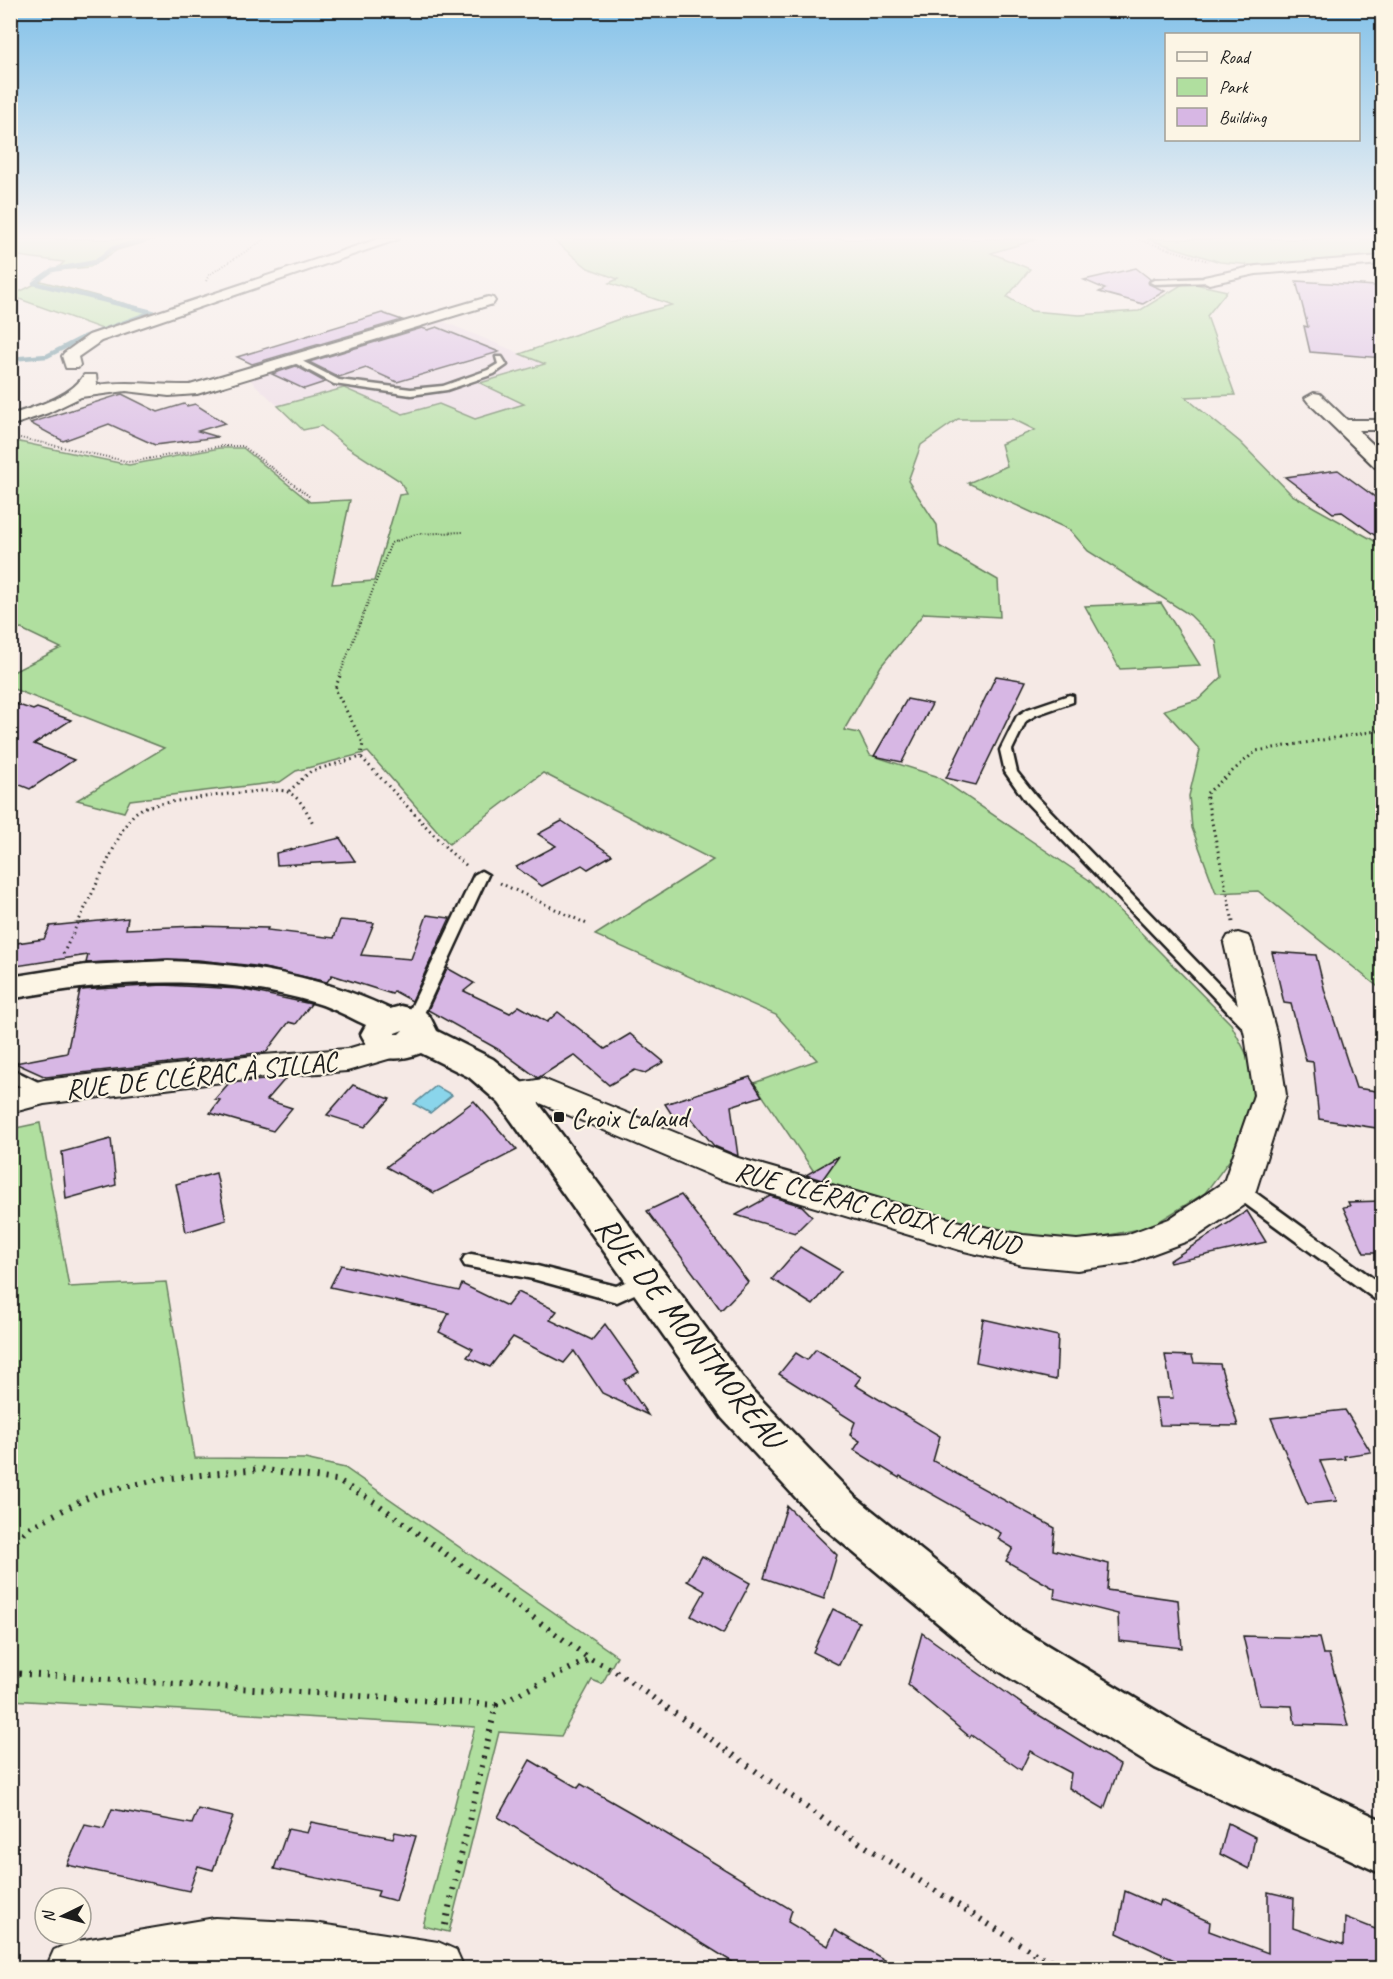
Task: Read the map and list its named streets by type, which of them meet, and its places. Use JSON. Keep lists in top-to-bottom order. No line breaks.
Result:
{"streets":{"main road":["RUE DE MONTMOREAU"],"street":["RUE DE CLÉRAC À SILLAC","RUE CLÉRAC CROIX LALAUD"]},"crossings":[["RUE DE CLÉRAC À SILLAC","RUE DE MONTMOREAU"],["RUE CLÉRAC CROIX LALAUD","RUE DE MONTMOREAU"]],"places":{"transit":["Croix Lalaud"]},"legend":["Road","Park","Building"],"north":"left"}
